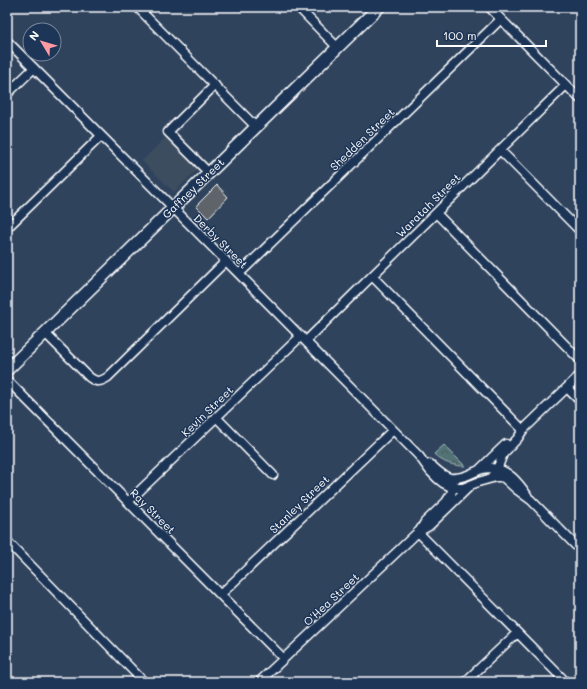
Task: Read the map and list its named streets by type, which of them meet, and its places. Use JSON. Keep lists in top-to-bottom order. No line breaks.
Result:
{"streets":{"main road":["Gaffney Street"],"street":["Shedden Street","Waratah Street","Derby Street","Kevin Street","Stanley Street","Ray Street","O'Hea Street"]},"crossings":[["Shedden Street","Derby Street"],["Gaffney Street","Derby Street"],["Waratah Street","Derby Street"],["Waratah Street","Kevin Street"],["Derby Street","Kevin Street"],["Derby Street","Stanley Street"],["Derby Street","O'Hea Street"],["Kevin Street","Ray Street"],["Stanley Street","Ray Street"],["Ray Street","O'Hea Street"]],"scale_bar":"100 m","north":"top left"}
